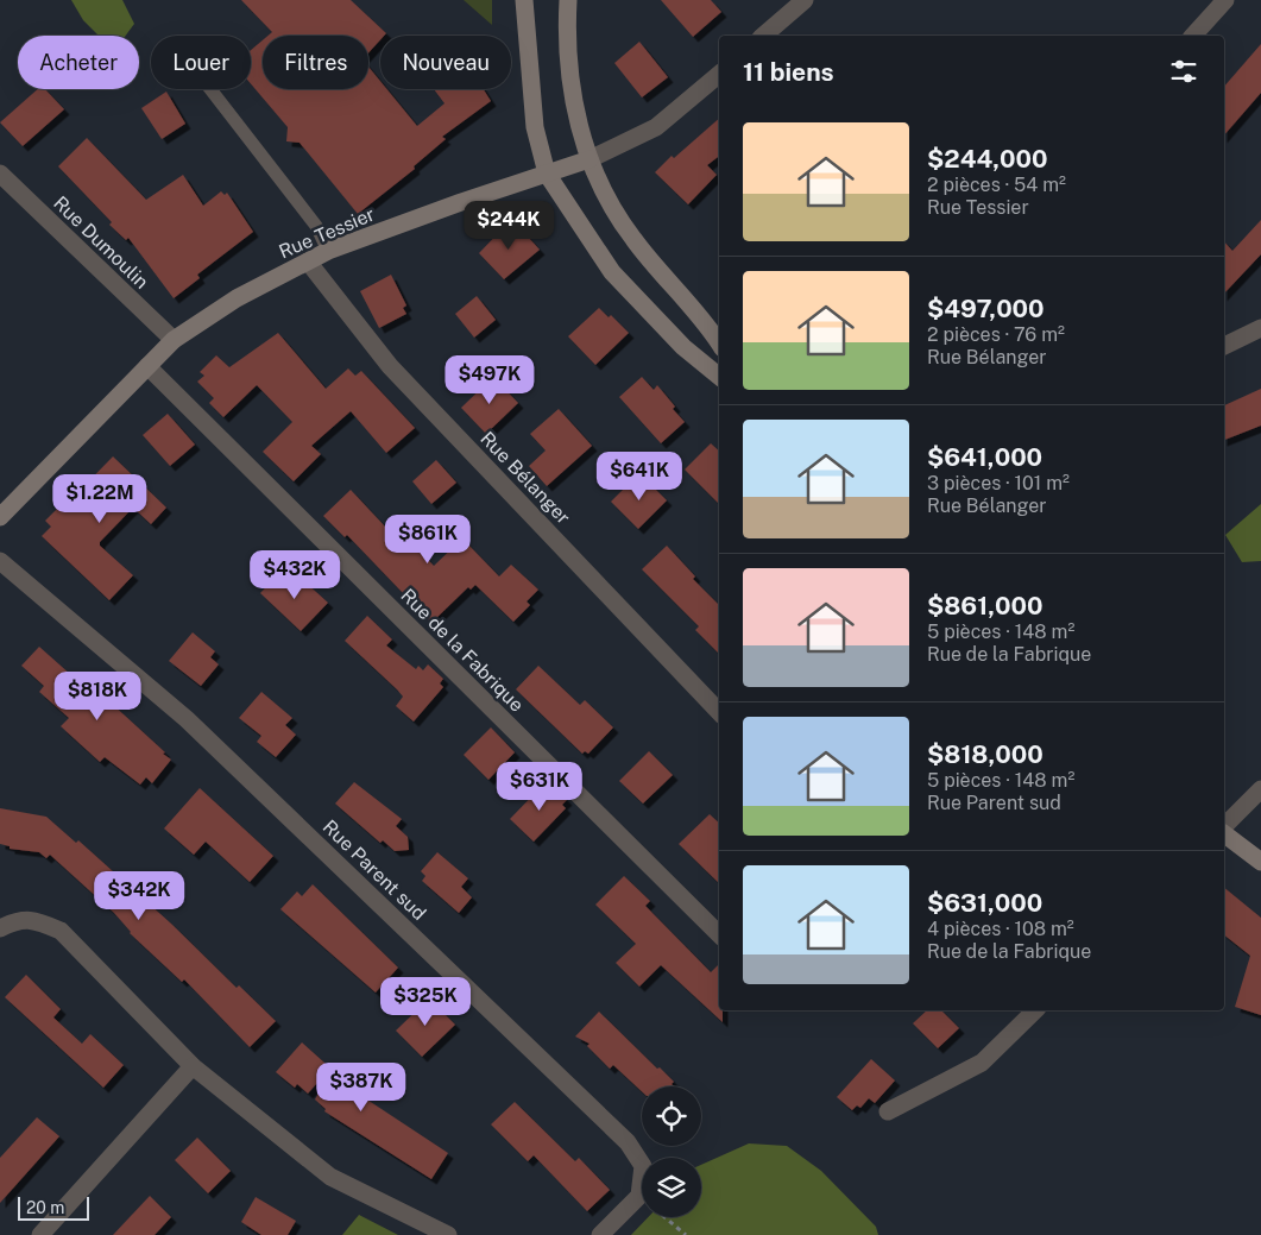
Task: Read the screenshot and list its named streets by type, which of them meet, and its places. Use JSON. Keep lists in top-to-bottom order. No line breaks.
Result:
{"streets":{"main road":["Rue Tessier"],"street":["Rue Dumoulin","Rue Bélanger","Rue de la Fabrique","Rue Parent sud"]},"crossings":[["Rue Tessier","Rue Dumoulin"],["Rue Tessier","Rue Bélanger"],["Rue Tessier","Rue de la Fabrique"]],"scale_bar":"20 m","page":{"chip":["Acheter","Louer","Filtres","Nouveau"],"heading":"11 biens","list":[{"name":"$244,000","note":"2 pièces · 54 m² · Rue Tessier"},{"name":"$497,000","note":"2 pièces · 76 m² · Rue Bélanger"},{"name":"$641,000","note":"3 pièces · 101 m² · Rue Bélanger"},{"name":"$861,000","note":"5 pièces · 148 m² · Rue de la Fabrique"},{"name":"$818,000","note":"5 pièces · 148 m² · Rue Parent sud"},{"name":"$631,000","note":"4 pièces · 108 m² · Rue de la Fabrique"}],"price":["$244K","$497K","$641K","$1.22M","$861K","$432K","$818K","$631K","$342K","$325K","$387K"],"scale":"20 m"}}
